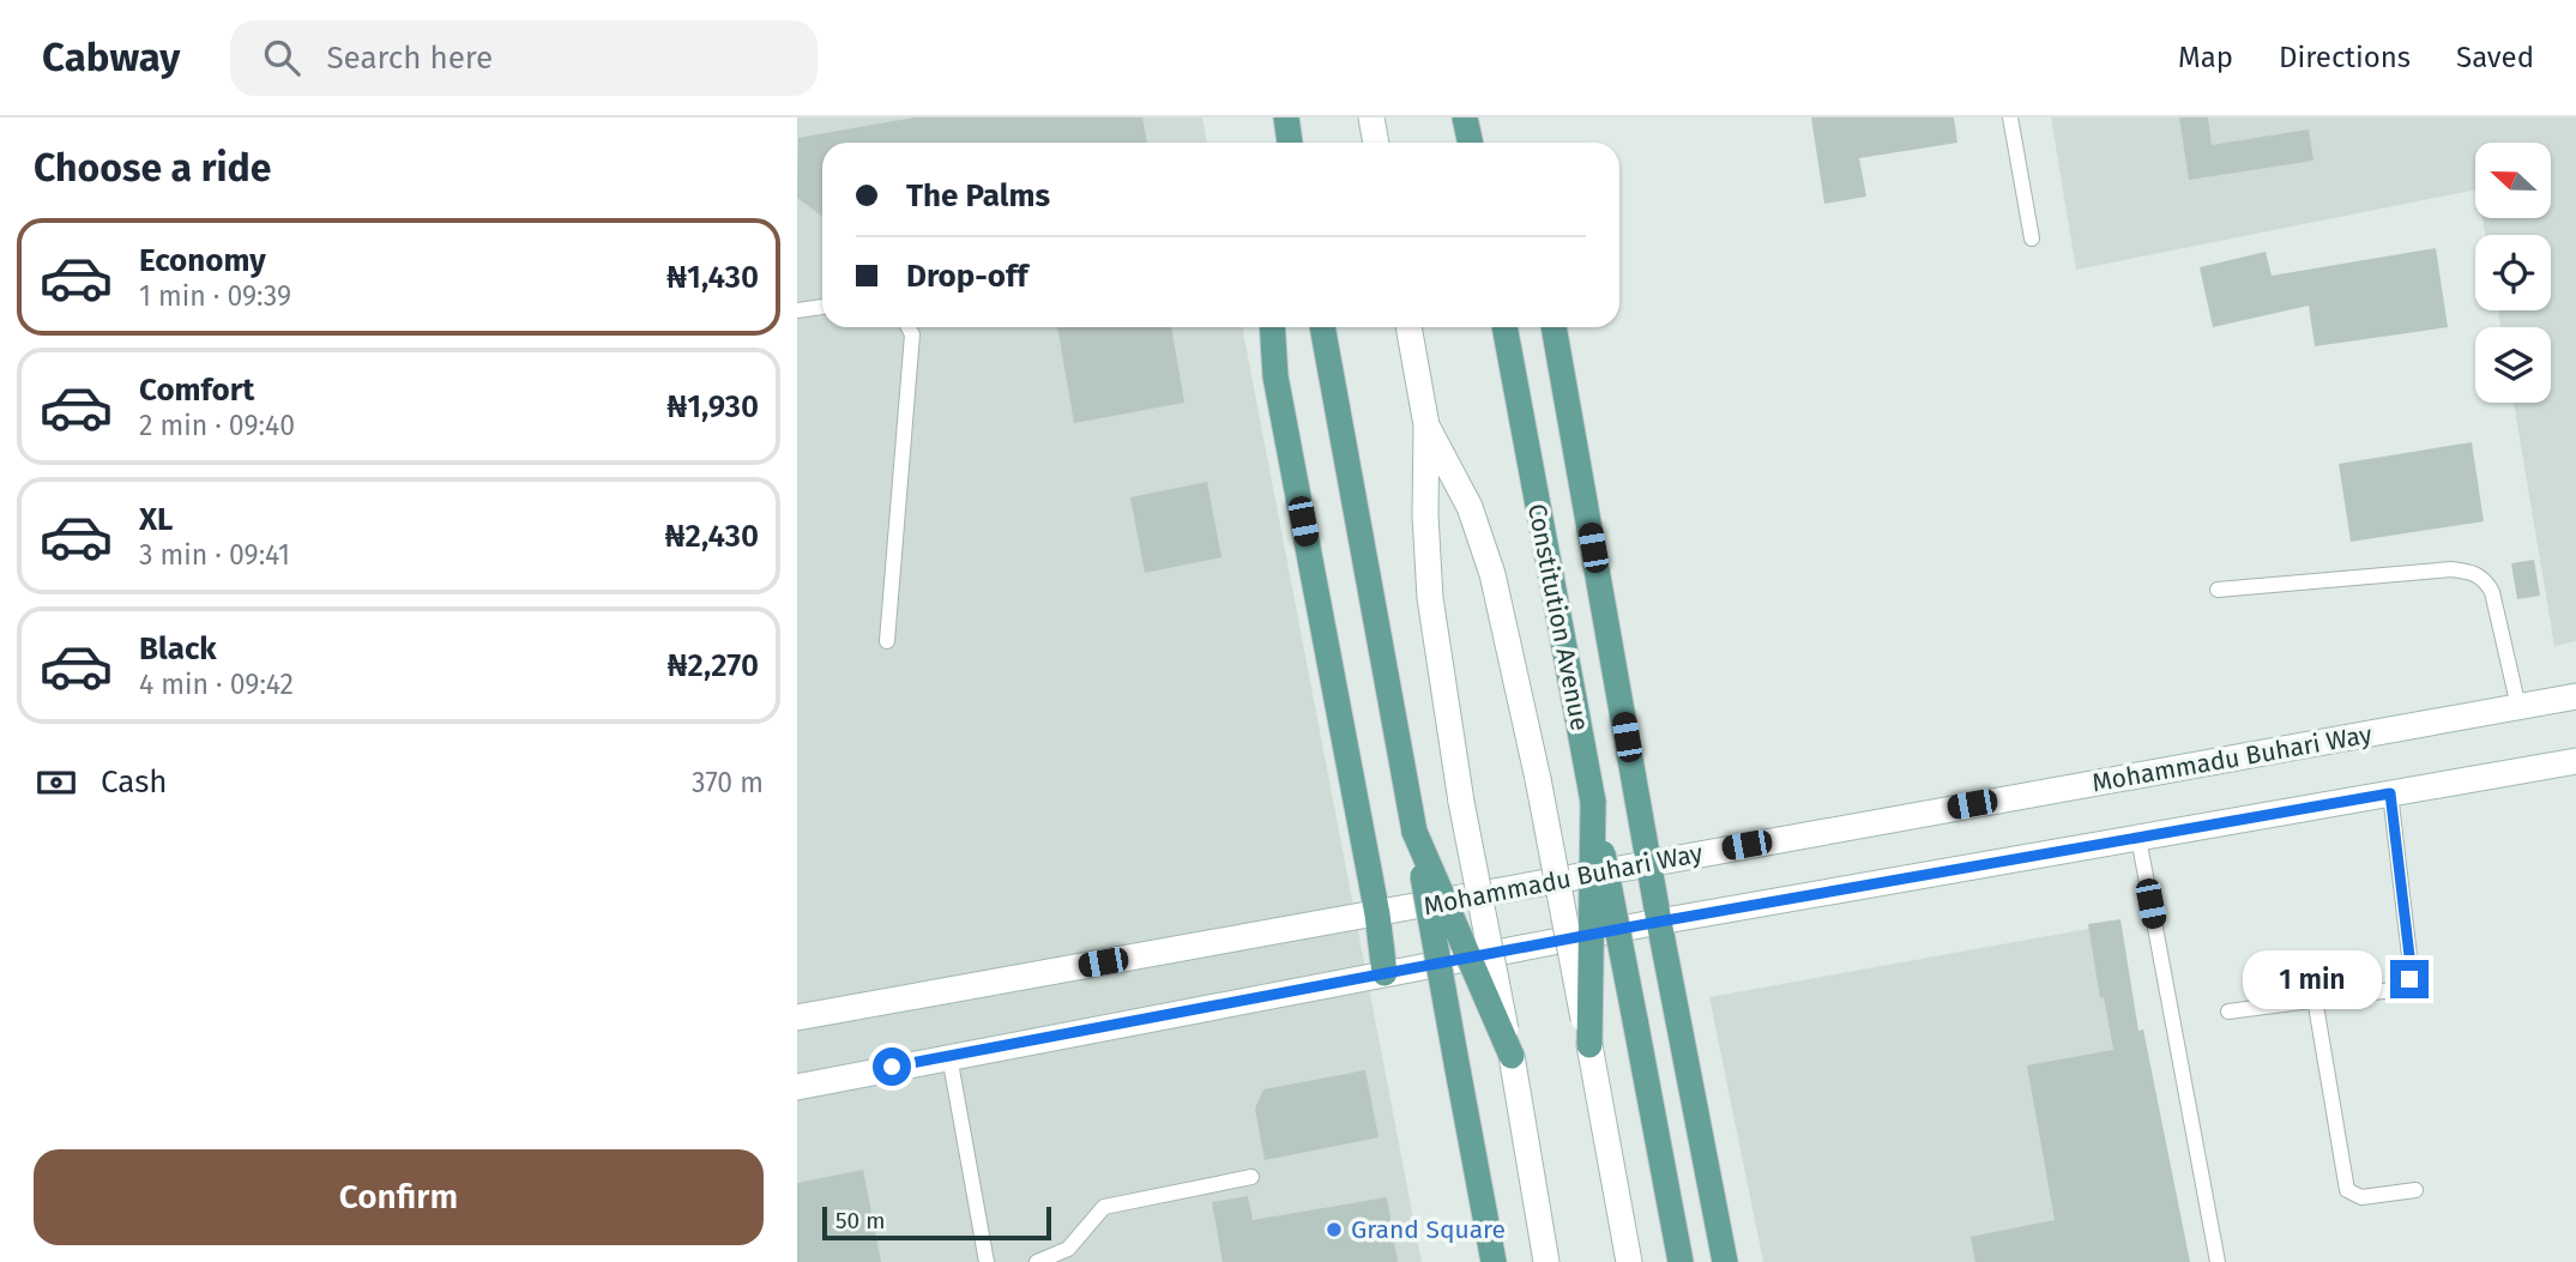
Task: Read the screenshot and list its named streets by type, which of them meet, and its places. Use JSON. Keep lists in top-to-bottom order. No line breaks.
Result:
{"streets":{"main road":["Constitution Avenue","Mohammadu Buhari Way"]},"places":["Grand Square"],"scale_bar":"50 m","north":"left","page":{"header":"Cabway","search":"Search here","nav":["Map","Directions","Saved"],"heading":"Choose a ride","banner":["The Palms","Drop-off"],"list":[{"name":"Economy","note":"1 min · 09:39","value":"₦1,430"},{"name":"Comfort","note":"2 min · 09:40","value":"₦1,930"},{"name":"XL","note":"3 min · 09:41","value":"₦2,430"},{"name":"Black","note":"4 min · 09:42","value":"₦2,270"}],"pay":["Cash","370 m"],"bubble":"1 min","buttons":"Confirm","scale":"50 m"}}
